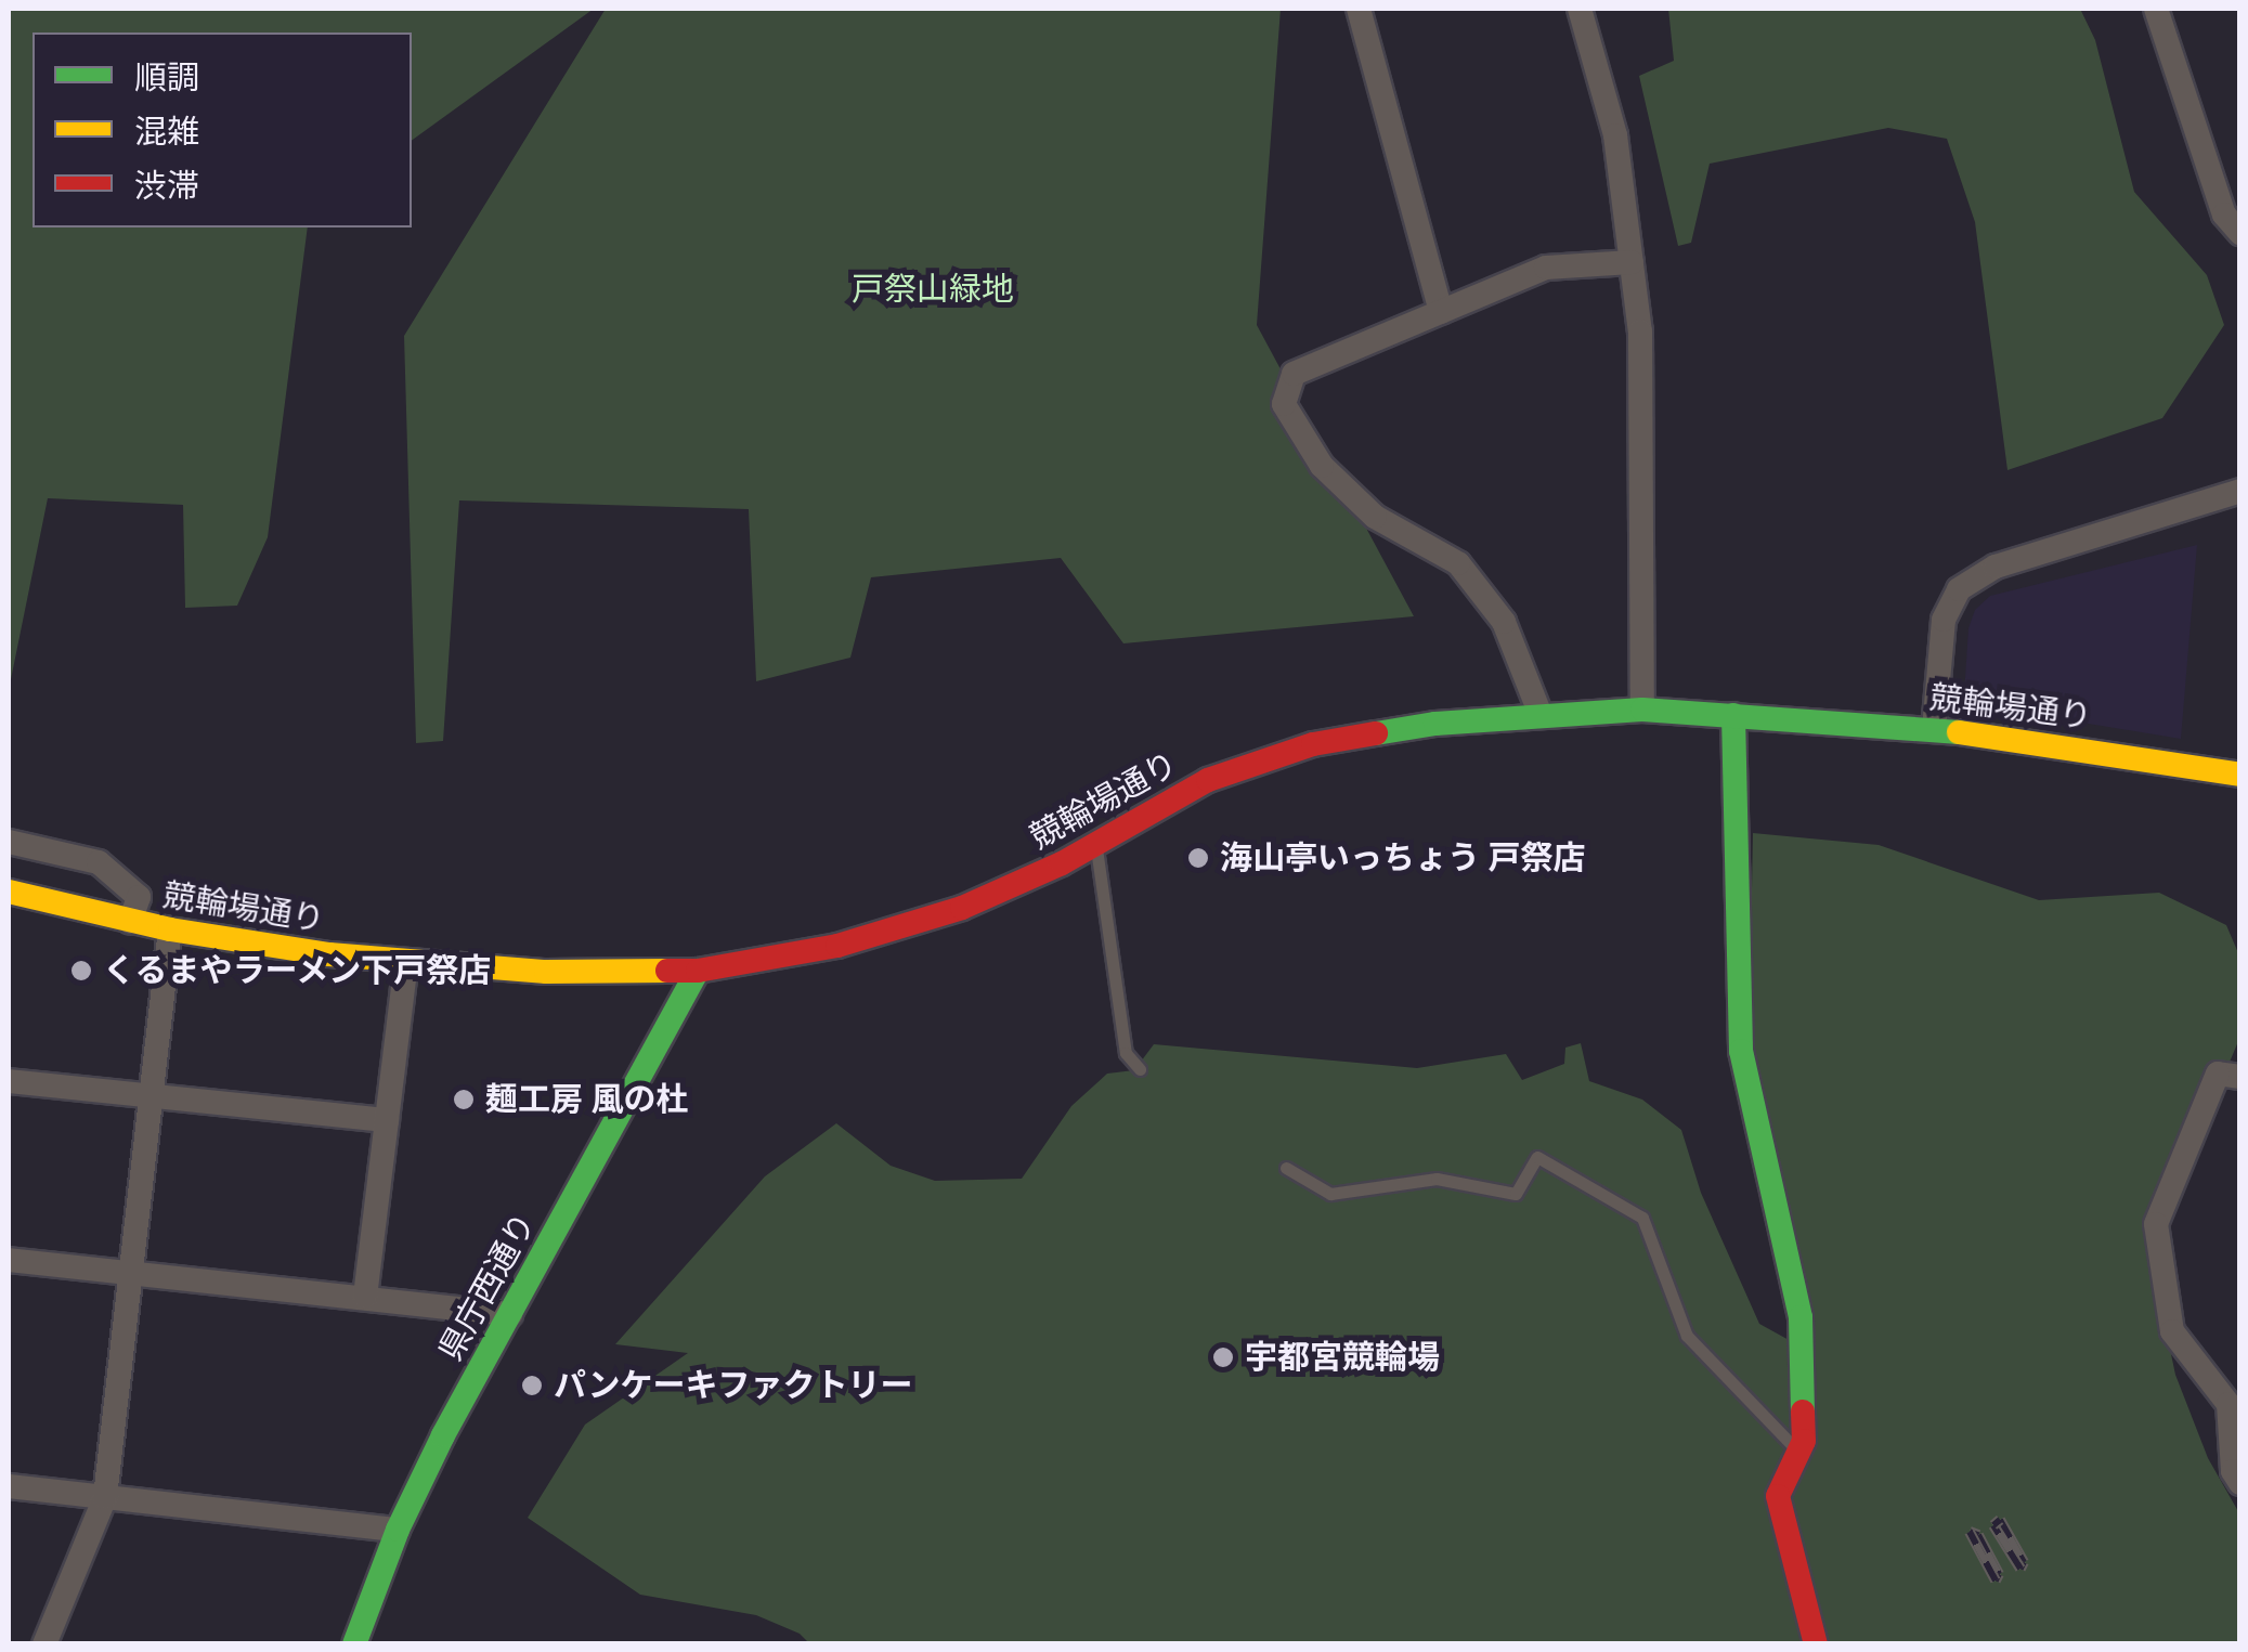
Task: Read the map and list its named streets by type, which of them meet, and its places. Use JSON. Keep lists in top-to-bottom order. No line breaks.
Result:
{"streets":{"street":["競輪場通り","県庁西通り"]},"crossings":[["競輪場通り","県庁西通り"]],"parks":["戸祭山緑地"],"places":["海山亭いっちょう 戸祭店","くるまやラーメン下戸祭店","麺工房 風の杜","宇都宮競輪場","パンケーキファクトリー"],"legend":["順調","混雑","渋滞"]}
